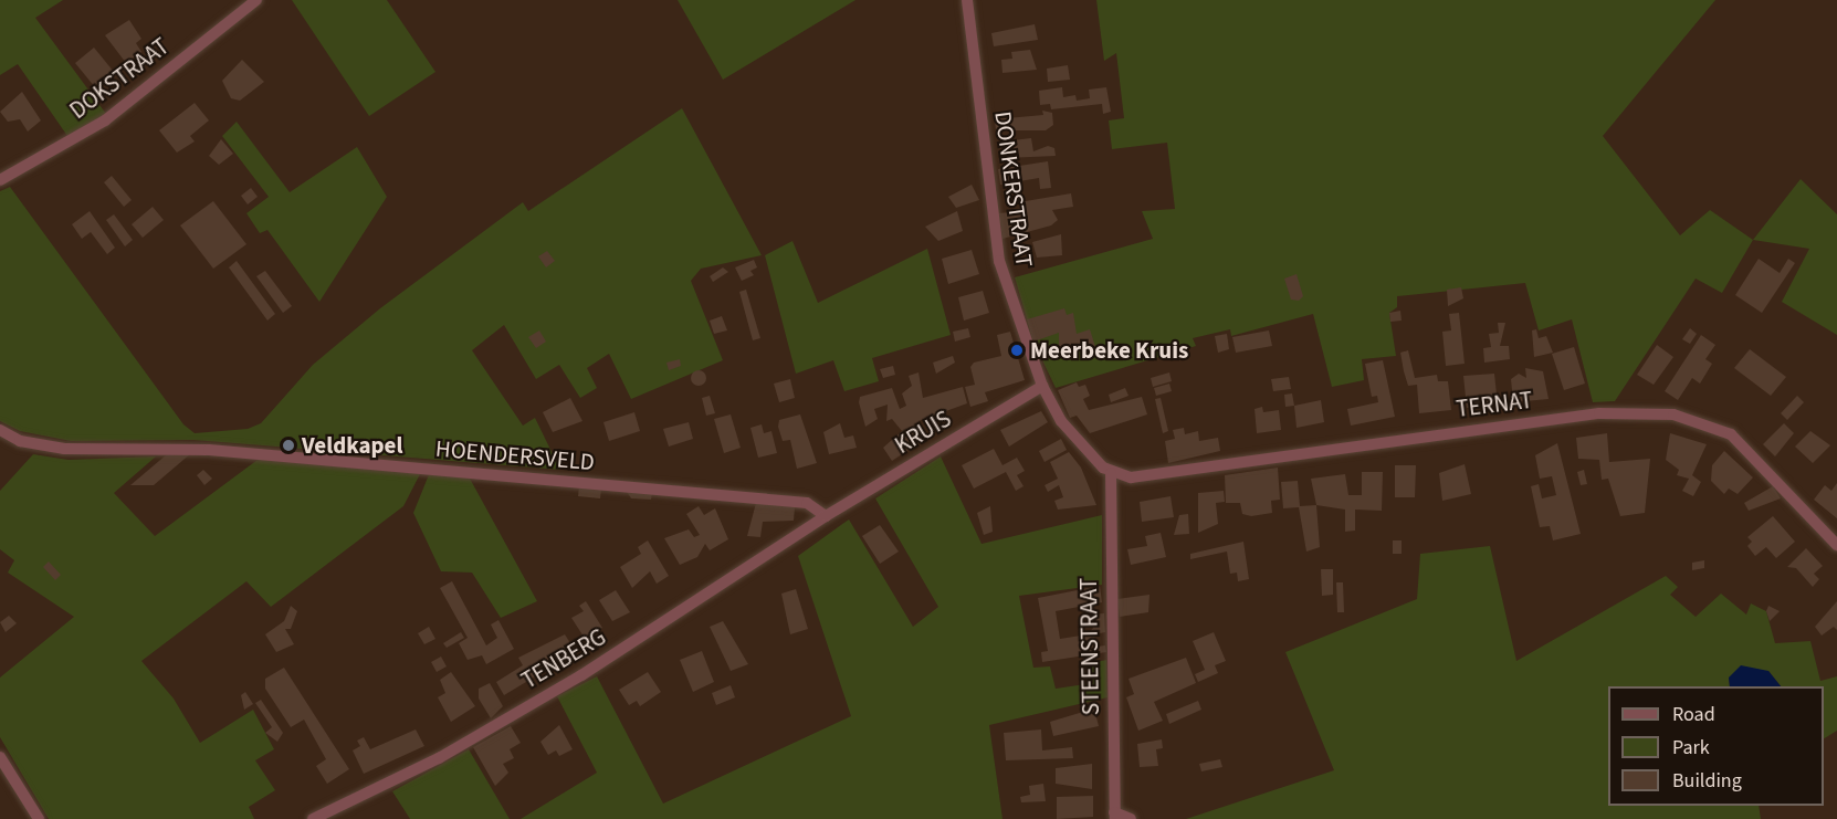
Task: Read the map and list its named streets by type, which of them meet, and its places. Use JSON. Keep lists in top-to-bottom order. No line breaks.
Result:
{"streets":{"street":["DOKSTRAAT","DONKERSTRAAT","TERNAT","KRUIS","HOENDERSVELD","STEENSTRAAT","TENBERG"]},"crossings":[["DONKERSTRAAT","TERNAT"],["DONKERSTRAAT","KRUIS"],["DONKERSTRAAT","STEENSTRAAT"],["TERNAT","STEENSTRAAT"],["KRUIS","HOENDERSVELD"],["KRUIS","TENBERG"],["HOENDERSVELD","TENBERG"]],"places":["Meerbeke Kruis","Veldkapel"],"legend":["Road","Park","Building"]}
